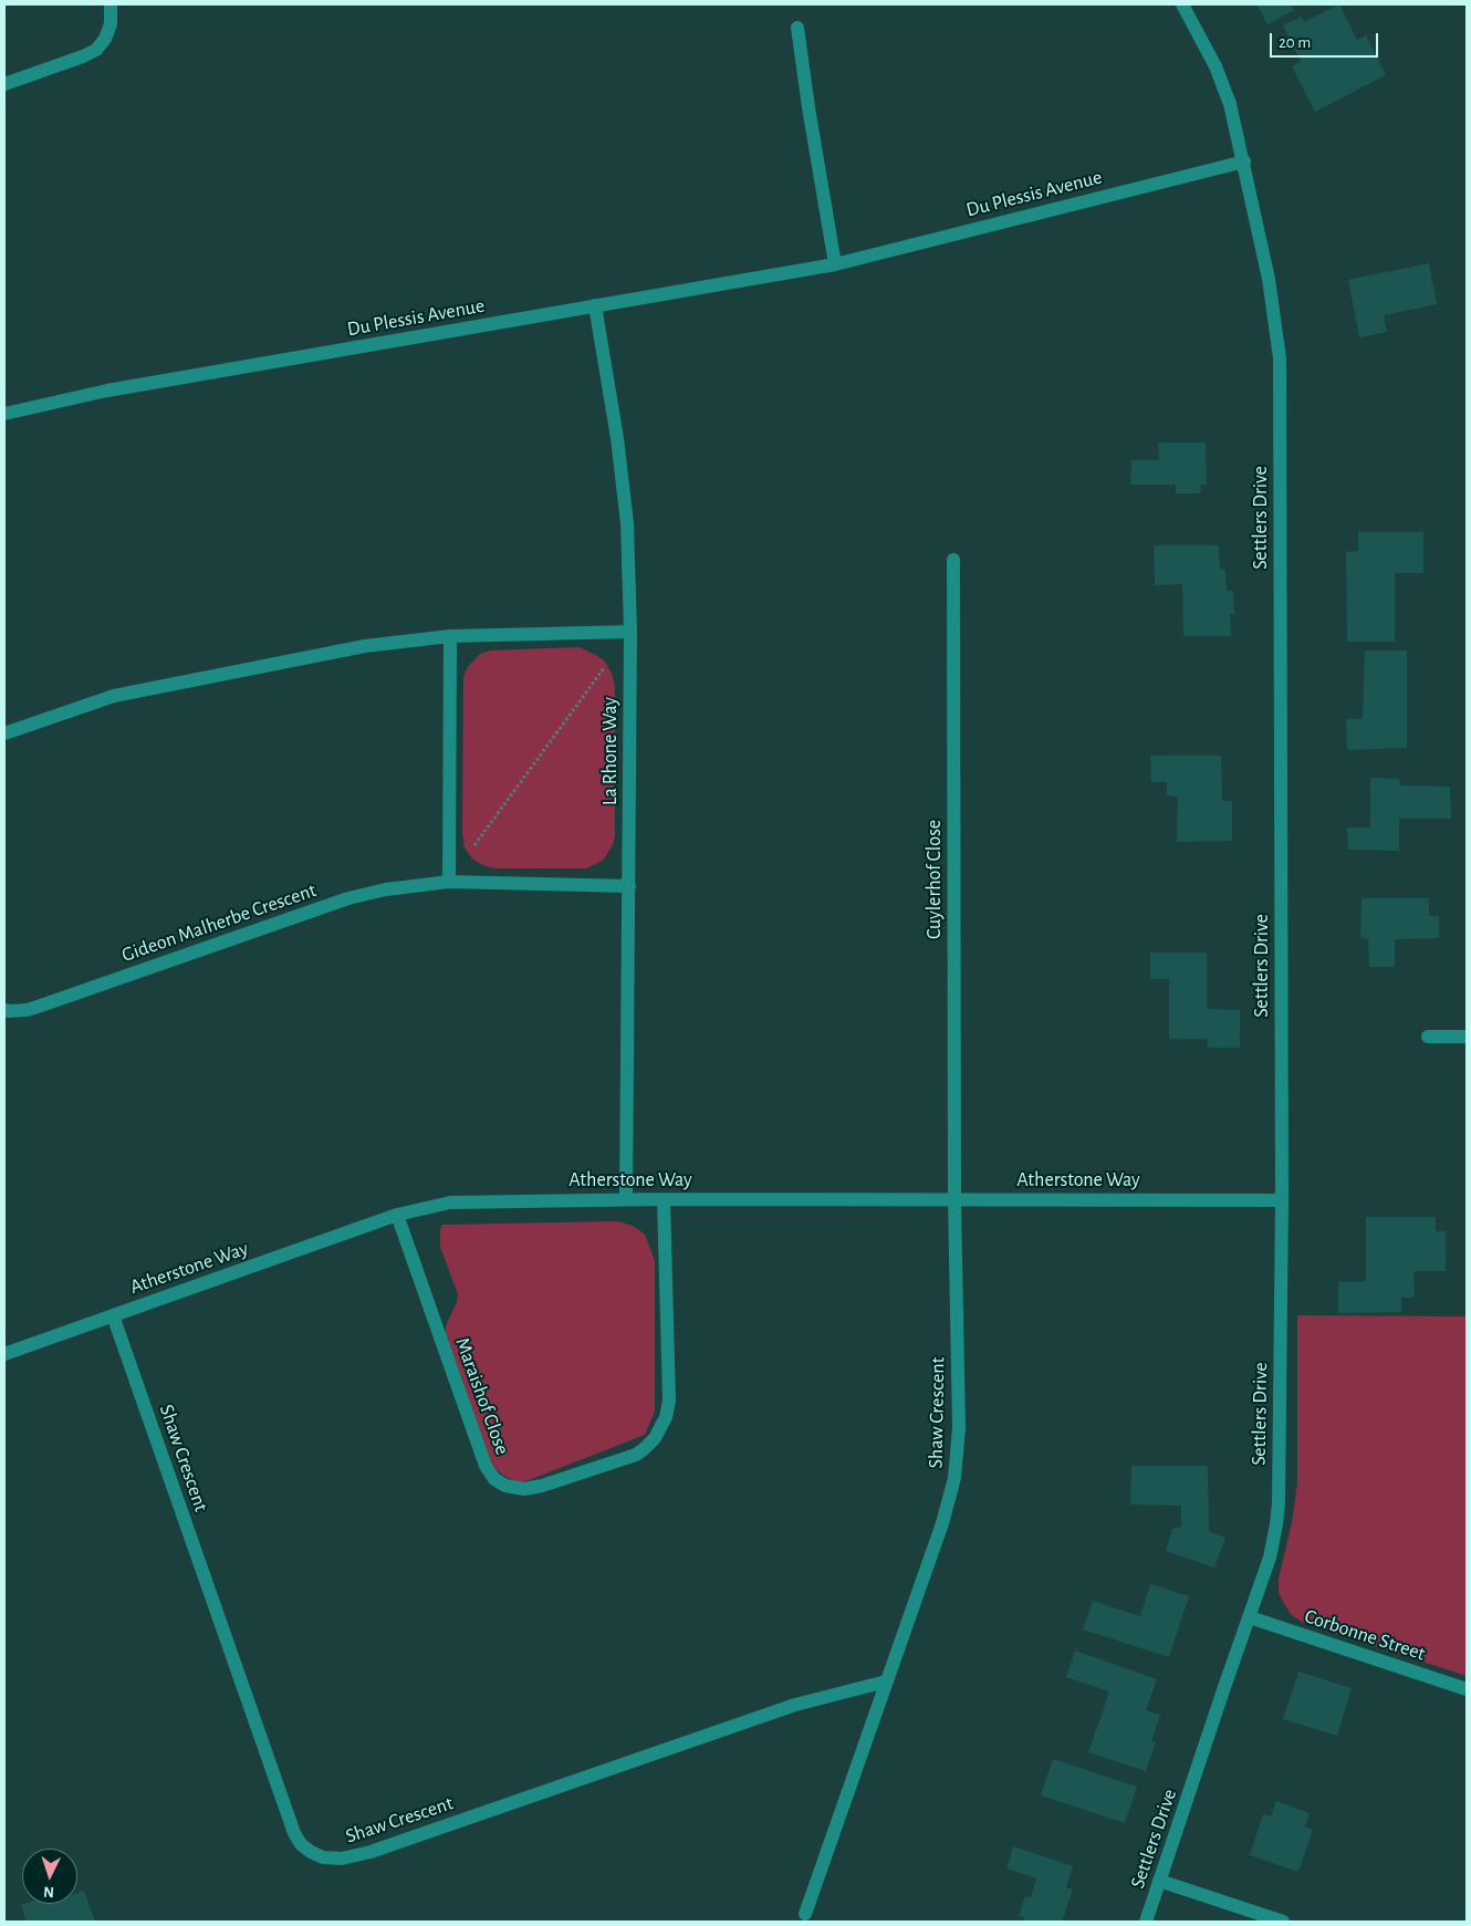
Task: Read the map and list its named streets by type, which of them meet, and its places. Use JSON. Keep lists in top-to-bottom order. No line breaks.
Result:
{"streets":{"street":["Du Plessis Avenue","Settlers Drive","La Rhone Way","Cuylerhof Close","Gideon Malherbe Crescent","Atherstone Way","Maraishof Close","Shaw Crescent","Corbonne Street"]},"crossings":[["Du Plessis Avenue","Settlers Drive"],["Du Plessis Avenue","La Rhone Way"],["Settlers Drive","Atherstone Way"],["Settlers Drive","Corbonne Street"],["La Rhone Way","Gideon Malherbe Crescent"],["La Rhone Way","Atherstone Way"],["Cuylerhof Close","Atherstone Way"],["Cuylerhof Close","Shaw Crescent"],["Atherstone Way","Maraishof Close"],["Atherstone Way","Shaw Crescent"]],"scale_bar":"20 m","north":"bottom"}
